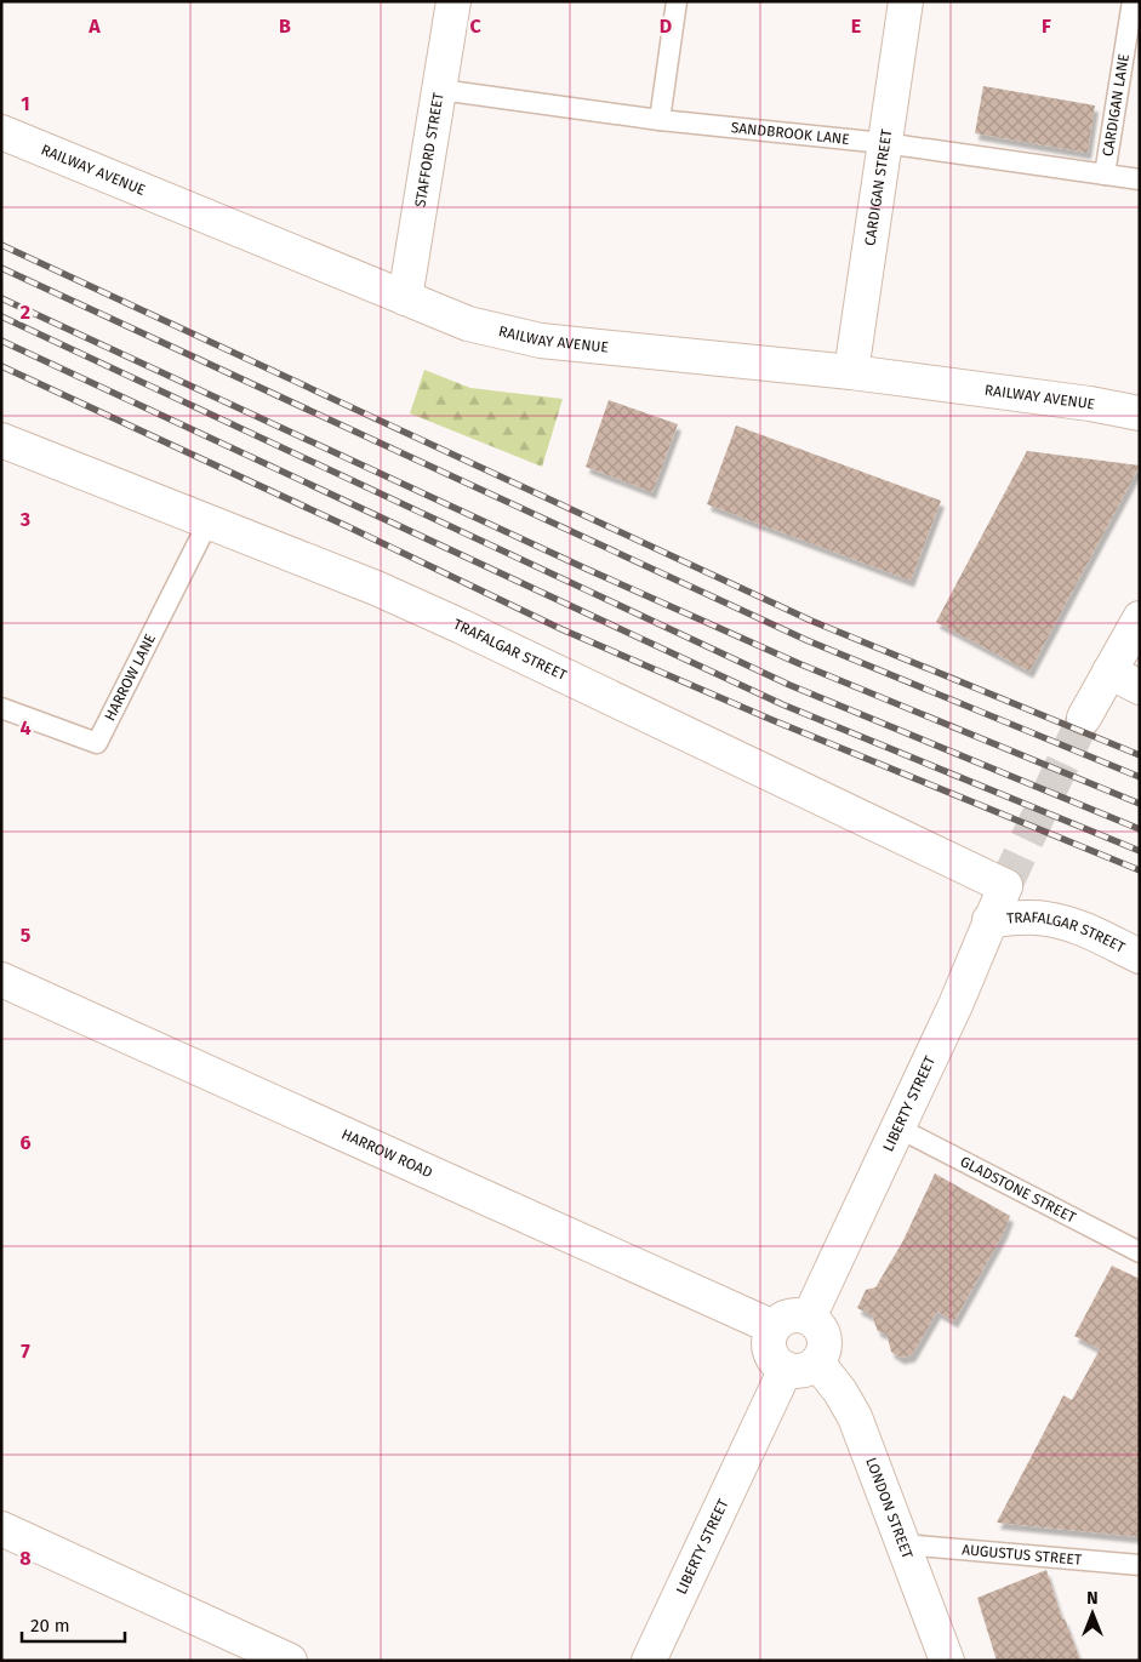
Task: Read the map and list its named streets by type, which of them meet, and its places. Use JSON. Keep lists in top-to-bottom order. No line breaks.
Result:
{"streets":{"street":["STAFFORD STREET","RAILWAY AVENUE","CARDIGAN STREET","TRAFALGAR STREET","LIBERTY STREET","HARROW ROAD","LONDON STREET"],"lane":["CARDIGAN LANE","SANDBROOK LANE","HARROW LANE","GLADSTONE STREET","AUGUSTUS STREET"]},"crossings":[["CARDIGAN LANE","SANDBROOK LANE"],["SANDBROOK LANE","STAFFORD STREET"],["SANDBROOK LANE","CARDIGAN STREET"],["STAFFORD STREET","RAILWAY AVENUE"],["RAILWAY AVENUE","CARDIGAN STREET"],["TRAFALGAR STREET","HARROW LANE"],["TRAFALGAR STREET","LIBERTY STREET"],["LIBERTY STREET","HARROW ROAD"],["LIBERTY STREET","GLADSTONE STREET"],["LIBERTY STREET","LONDON STREET"],["HARROW ROAD","LONDON STREET"],["LONDON STREET","AUGUSTUS STREET"]],"scale_bar":"20 m","north":"top","grid":{"columns":["A","B","C","D","E","F"],"rows":["1","2","3","4","5","6","7","8"]}}
